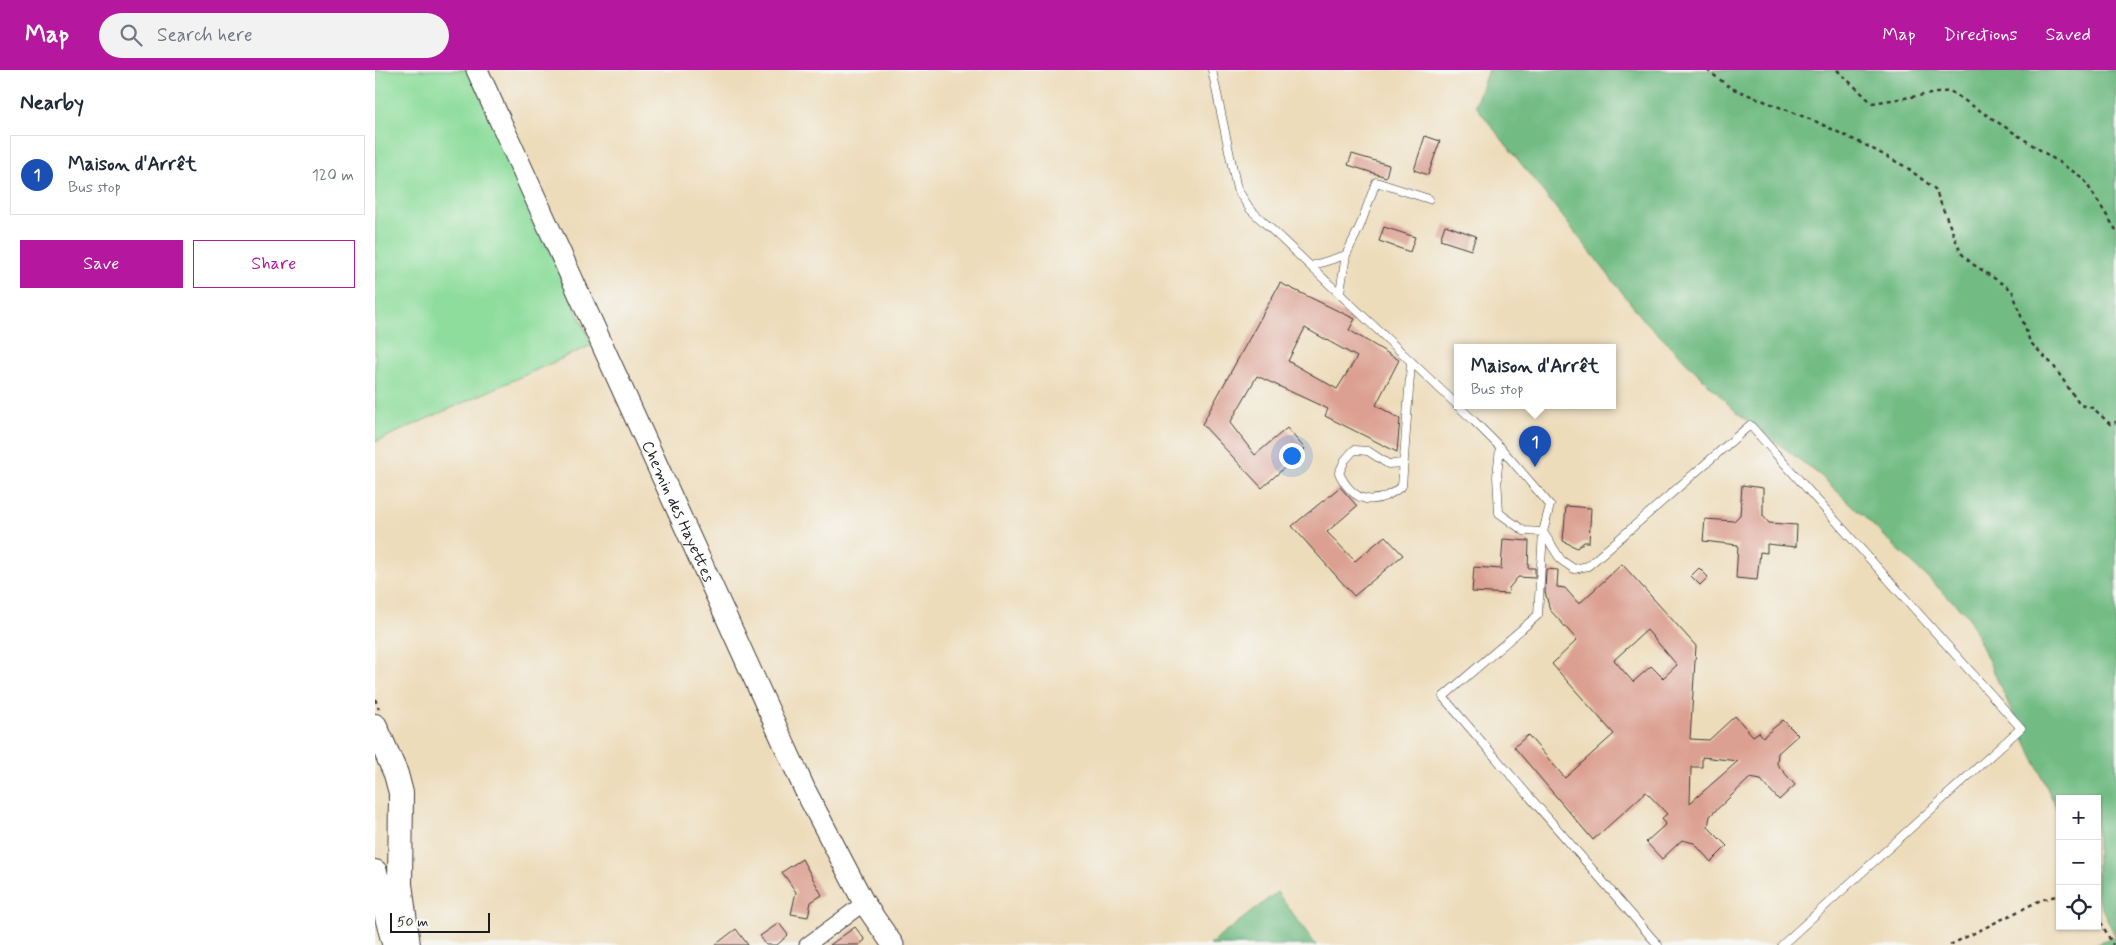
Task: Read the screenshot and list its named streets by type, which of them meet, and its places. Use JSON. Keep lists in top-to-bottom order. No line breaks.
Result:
{"streets":{"street":["Chemin des Hayettes"]},"scale_bar":"50 m","page":{"header":"Map","search":"Search here","nav":["Map","Directions","Saved"],"heading":"Nearby","list":[{"mark":"1","name":"Maison d'Arrêt","note":"Bus stop","value":"120 m"}],"buttons":["Save","Share"],"popup":["Maison d'Arrêt","Bus stop"],"pins":"1","map_buttons":["+","−"],"scale":"50 m"}}
